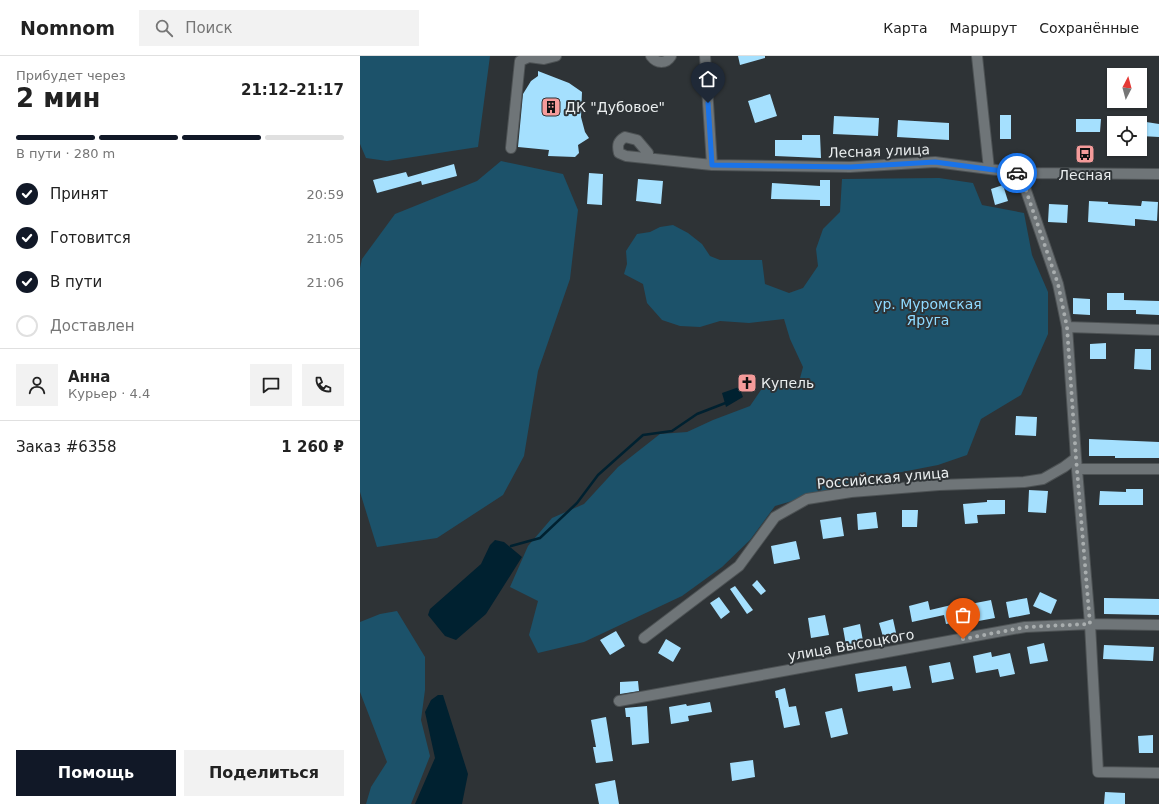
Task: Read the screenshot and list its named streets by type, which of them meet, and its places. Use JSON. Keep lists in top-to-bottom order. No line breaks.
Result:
{"streets":{"street":["Лесная улица","Российская улица","улица Высоцкого"]},"parks":["ур. Муромская Яруга"],"places":{"building":["ДК \"Дубовое\""],"bus stop":["Лесная"],"church":["Купель"]},"north":"top","page":{"header":"Nomnom","search":"Поиск","nav":["Карта","Маршрут","Сохранённые"],"heading":["2 мин","Прибудет через","21:12–21:17"],"panel":["Анна","Курьер · 4.4","Заказ #6358","1 260 ₽"],"bar":"В пути · 280 m","list":[["Принят","20:59"],["Готовится","21:05"],["В пути","21:06"],"Доставлен"],"buttons":["Помощь","Поделиться"]}}
